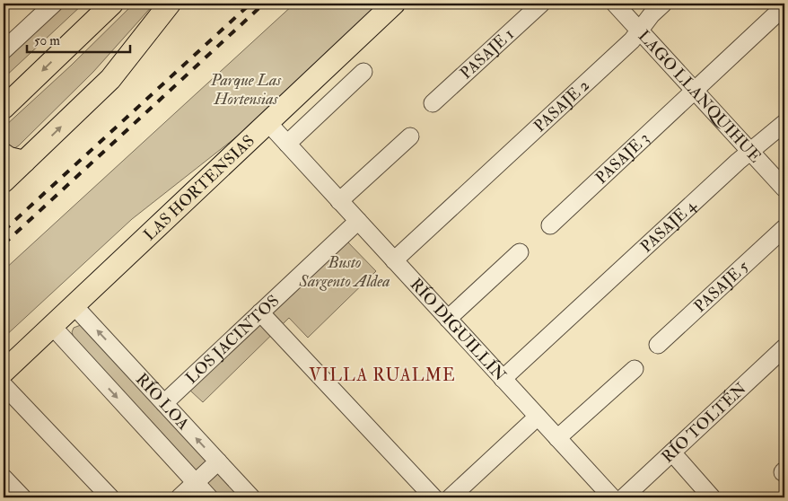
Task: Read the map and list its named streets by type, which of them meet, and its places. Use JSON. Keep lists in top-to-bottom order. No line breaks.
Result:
{"streets":{"main road":["LAS HORTENSIAS"],"street":["PASAJE 1","LAGO LLANQUIHUE","PASAJE 2","PASAJE 3","PASAJE 4","PASAJE 5","RÍO DIGUILLÍN","LOS JACINTOS","RÍO LOA","RÍO TOLTÉN"]},"crossings":[["LAGO LLANQUIHUE","PASAJE 2"],["LAGO LLANQUIHUE","PASAJE 3"],["LAGO LLANQUIHUE","PASAJE 4"],["PASAJE 2","RÍO DIGUILLÍN"],["LAS HORTENSIAS","RÍO DIGUILLÍN"],["LAS HORTENSIAS","RÍO LOA"],["PASAJE 4","RÍO DIGUILLÍN"],["RÍO DIGUILLÍN","LOS JACINTOS"],["LOS JACINTOS","RÍO LOA"]],"districts":["VILLA RUALME"],"parks":["Parque Las Hortensias","Busto Sargento Aldea"],"scale_bar":"50 m"}
